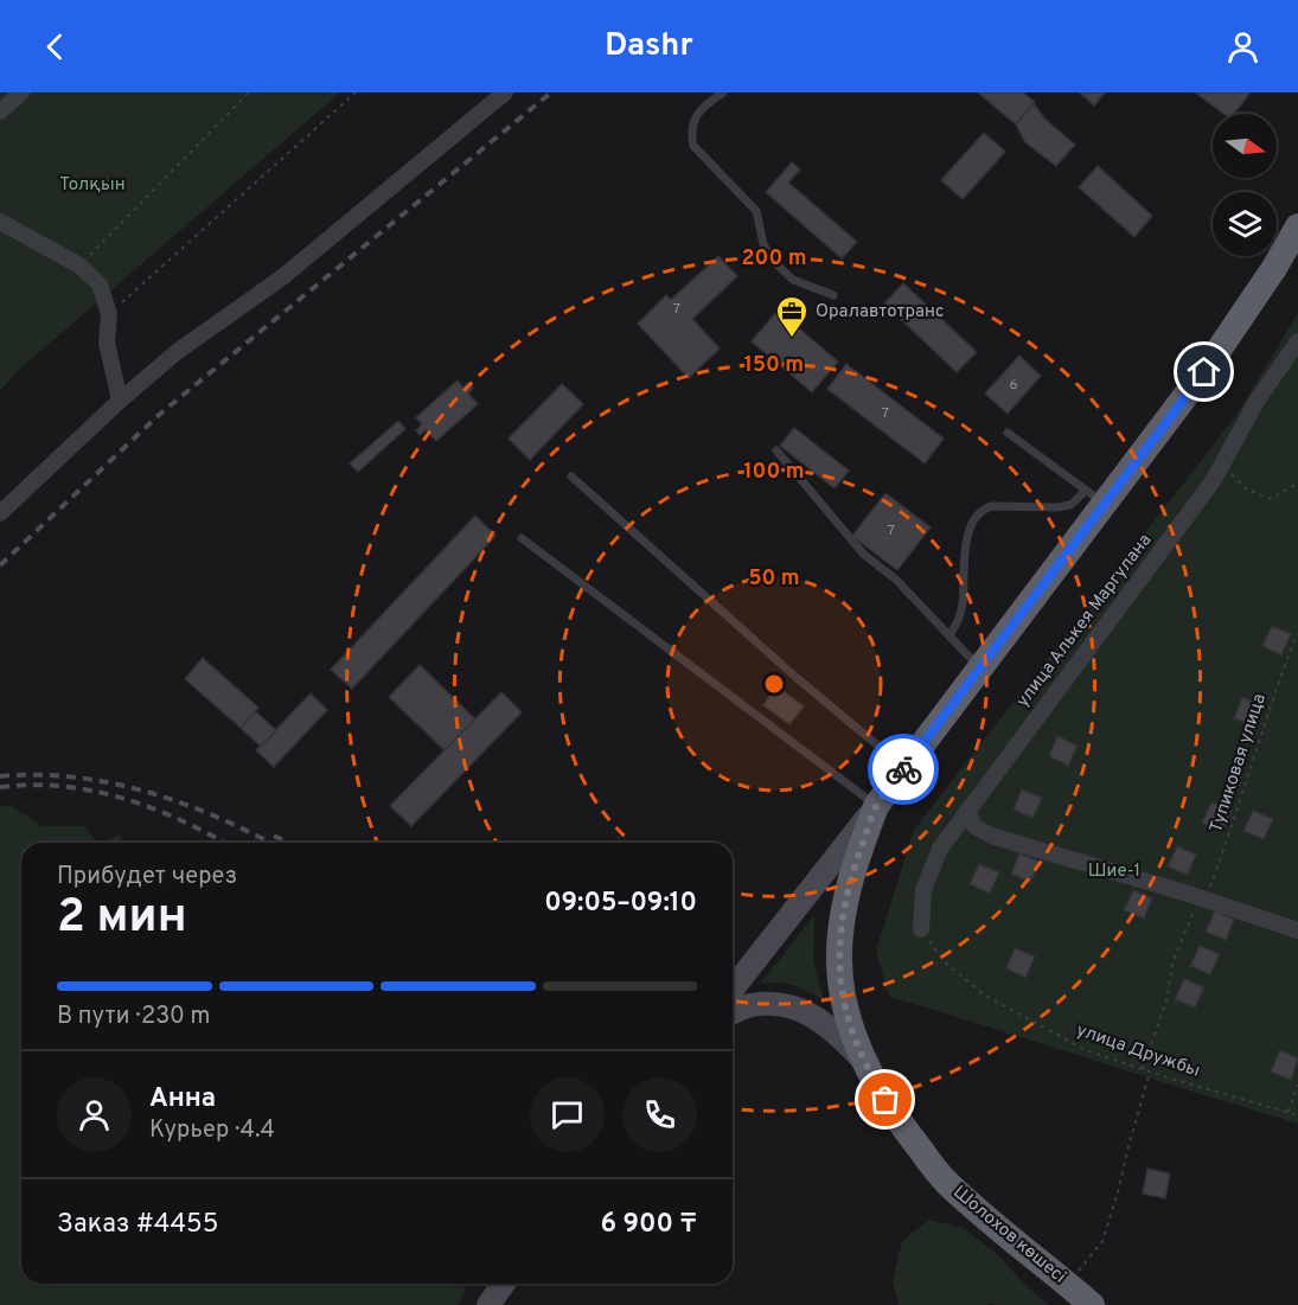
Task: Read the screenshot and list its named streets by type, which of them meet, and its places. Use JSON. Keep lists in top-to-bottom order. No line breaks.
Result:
{"streets":{"highway":["Шолохов көшесі"],"street":["улица Алькея Маргулана"],"path":["Тупиковая улица","улица Дружбы"]},"crossings":[["улица Алькея Маргулана","улица Дружбы"],["Тупиковая улица","улица Дружбы"]],"parks":["Толқын","Шие-1"],"places":{"office":["Оралавтотранс"]},"house_numbers":["7","6","7","7"],"north":"right","page":{"header":"Dashr","heading":["2 мин","Прибудет через","09:05–09:10"],"panel":["Анна","Курьер · 4.4","Заказ #4455","6 900 ₸"],"bar":"В пути · 230 m"},"rings":["200 m","150 m","100 m","50 m"]}
